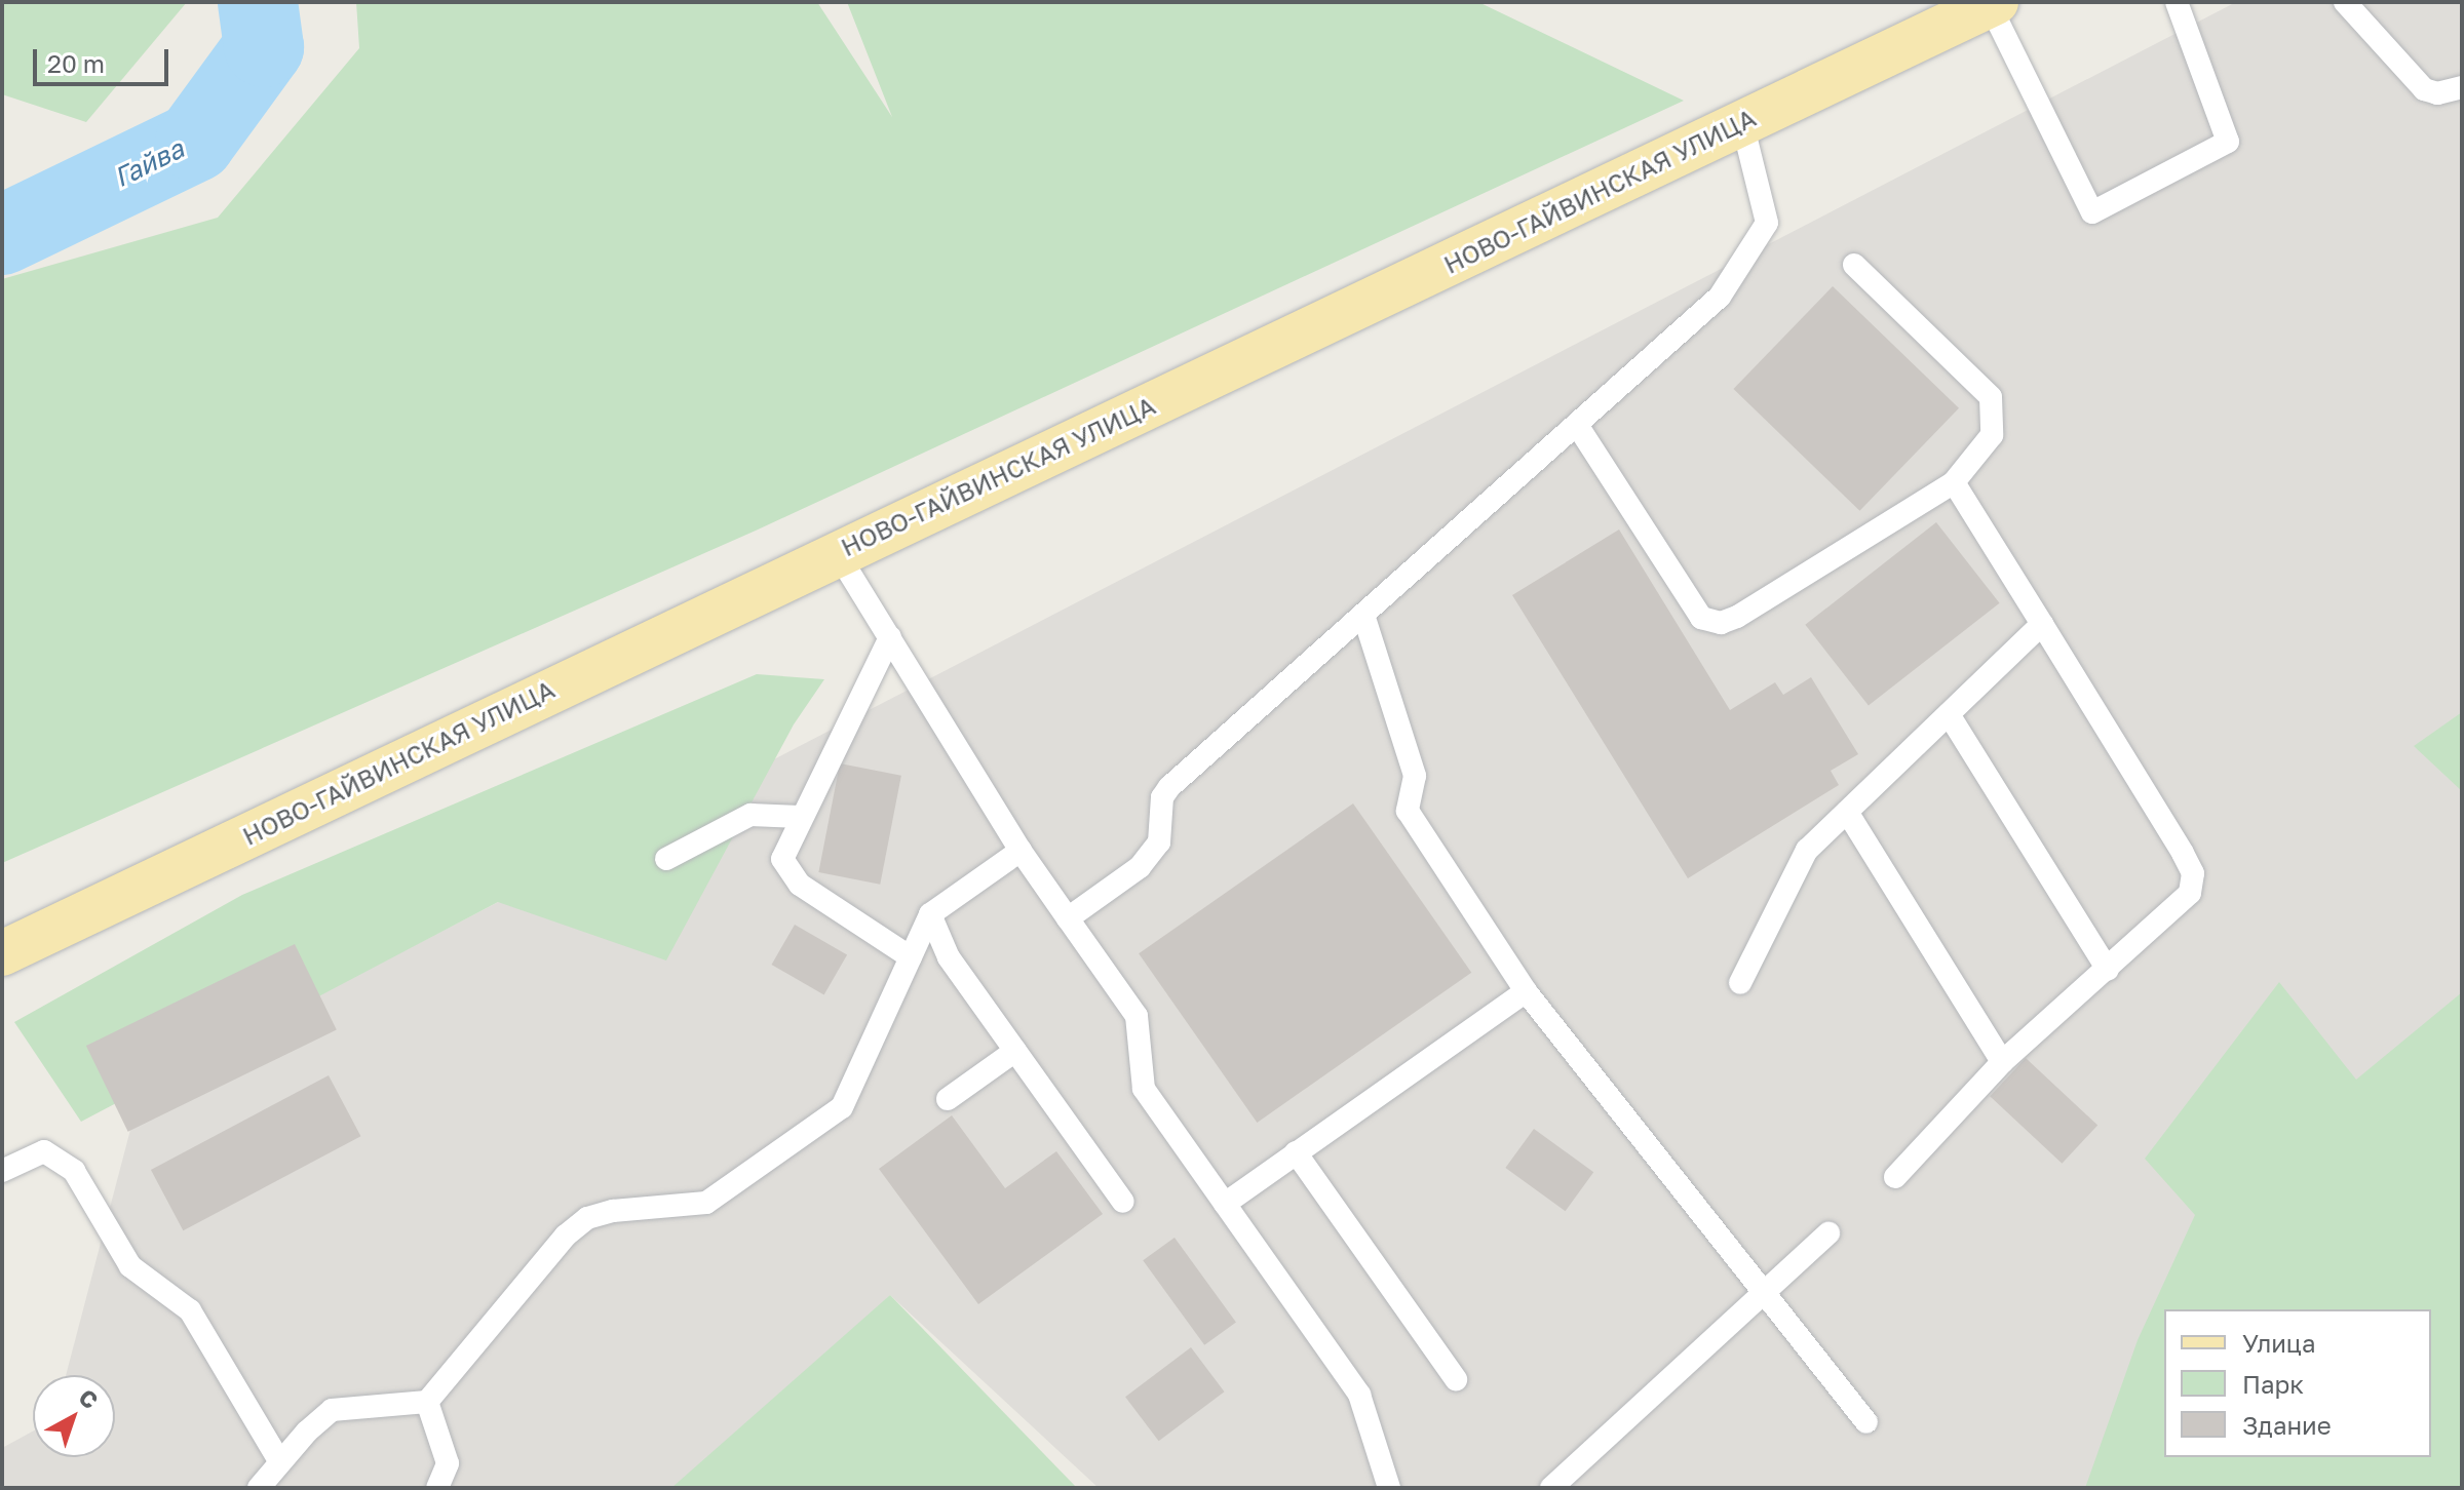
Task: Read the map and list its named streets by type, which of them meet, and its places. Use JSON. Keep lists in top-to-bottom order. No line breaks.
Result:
{"streets":{"main road":["НОВО-ГАЙВИНСКАЯ УЛИЦА"]},"water":["Гайва"],"legend":["Улица","Парк","Здание"],"scale_bar":"20 m","north":"top right"}
